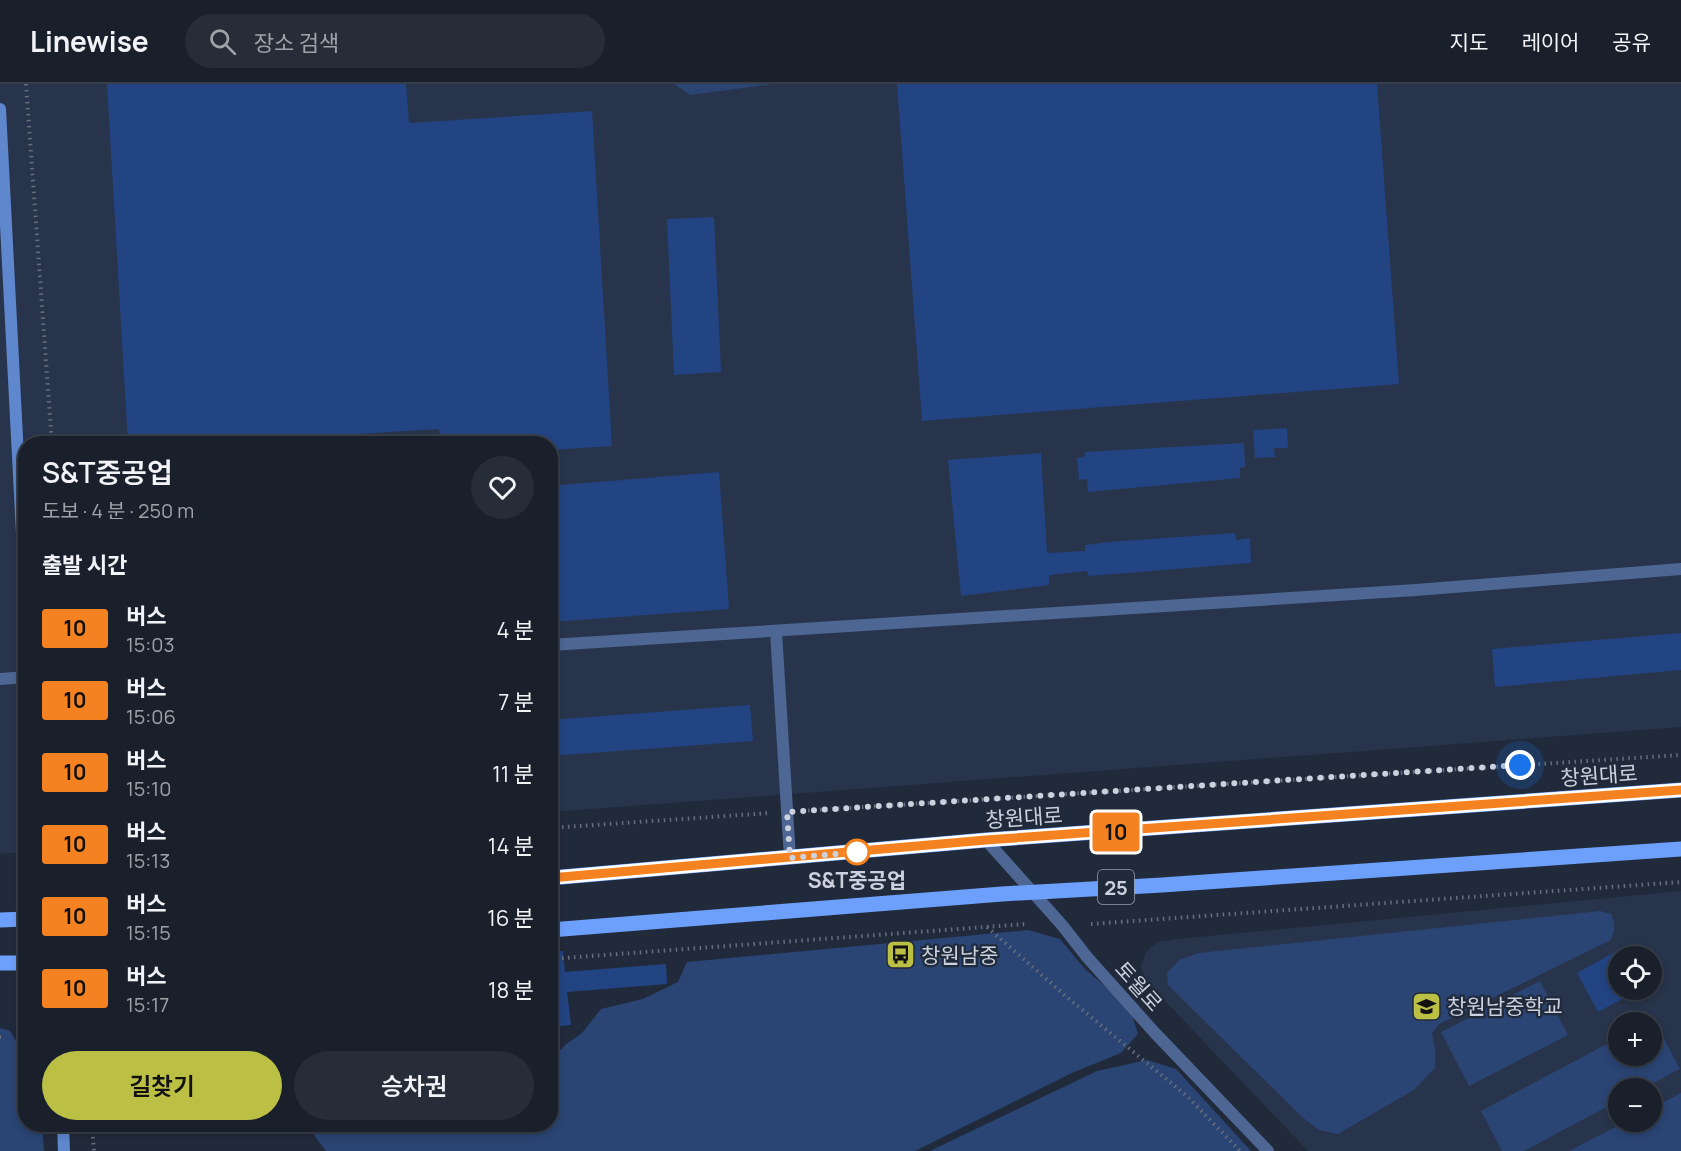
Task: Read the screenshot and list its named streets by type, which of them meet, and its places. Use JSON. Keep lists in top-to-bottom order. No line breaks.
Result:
{"streets":{"main road":["창원대로","25"],"street":["토월로"]},"crossings":[["창원대로","토월로"],["25","토월로"]],"places":{"other":["S&T중공업"],"bus stop":["창원남중"],"school or university":["창원남중학교"]},"lines":["bus line 10"],"page":{"header":"Linewise","search":"장소 검색","nav":["지도","레이어","공유"],"on_map":"10","heading":[["S&T중공업","도보 · 4 분 · 250 m"],"출발 시간"],"list":[{"mark":"10","name":"버스","note":"15:03","value":"4 분"},{"mark":"10","name":"버스","note":"15:06","value":"7 분"},{"mark":"10","name":"버스","note":"15:10","value":"11 분"},{"mark":"10","name":"버스","note":"15:13","value":"14 분"},{"mark":"10","name":"버스","note":"15:15","value":"16 분"},{"mark":"10","name":"버스","note":"15:17","value":"18 분"}],"map_buttons":["+","−"],"buttons":["길찾기","승차권"]}}
